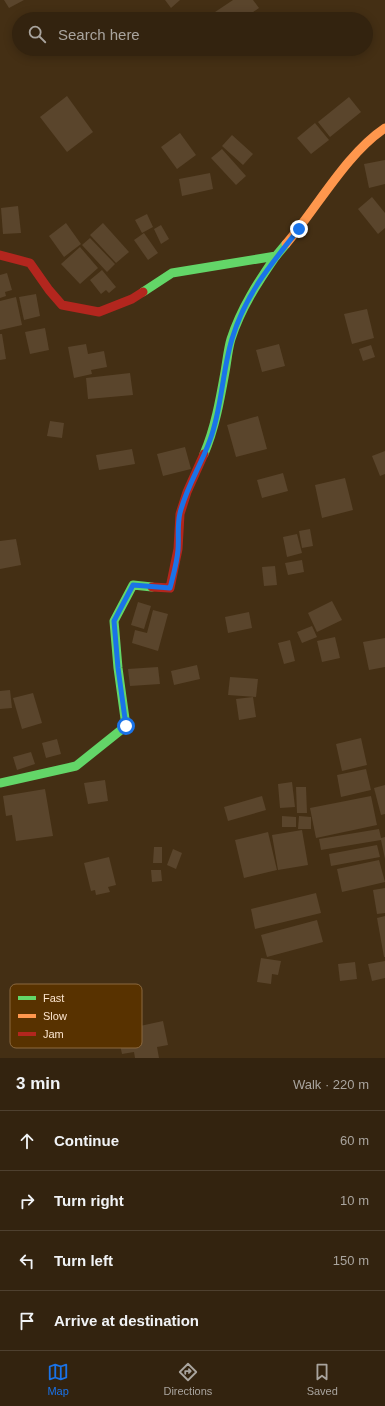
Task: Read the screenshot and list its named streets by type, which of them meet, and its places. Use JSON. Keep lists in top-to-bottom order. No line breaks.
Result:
{"legend":["Fast","Slow","Jam"],"page":{"search":"Search here","heading":["3 min","Walk · 220 m"],"list":[["Continue","60 m"],["Turn right","10 m"],["Turn left","150 m"],"Arrive at destination"],"nav":["Map","Directions","Saved"]}}
